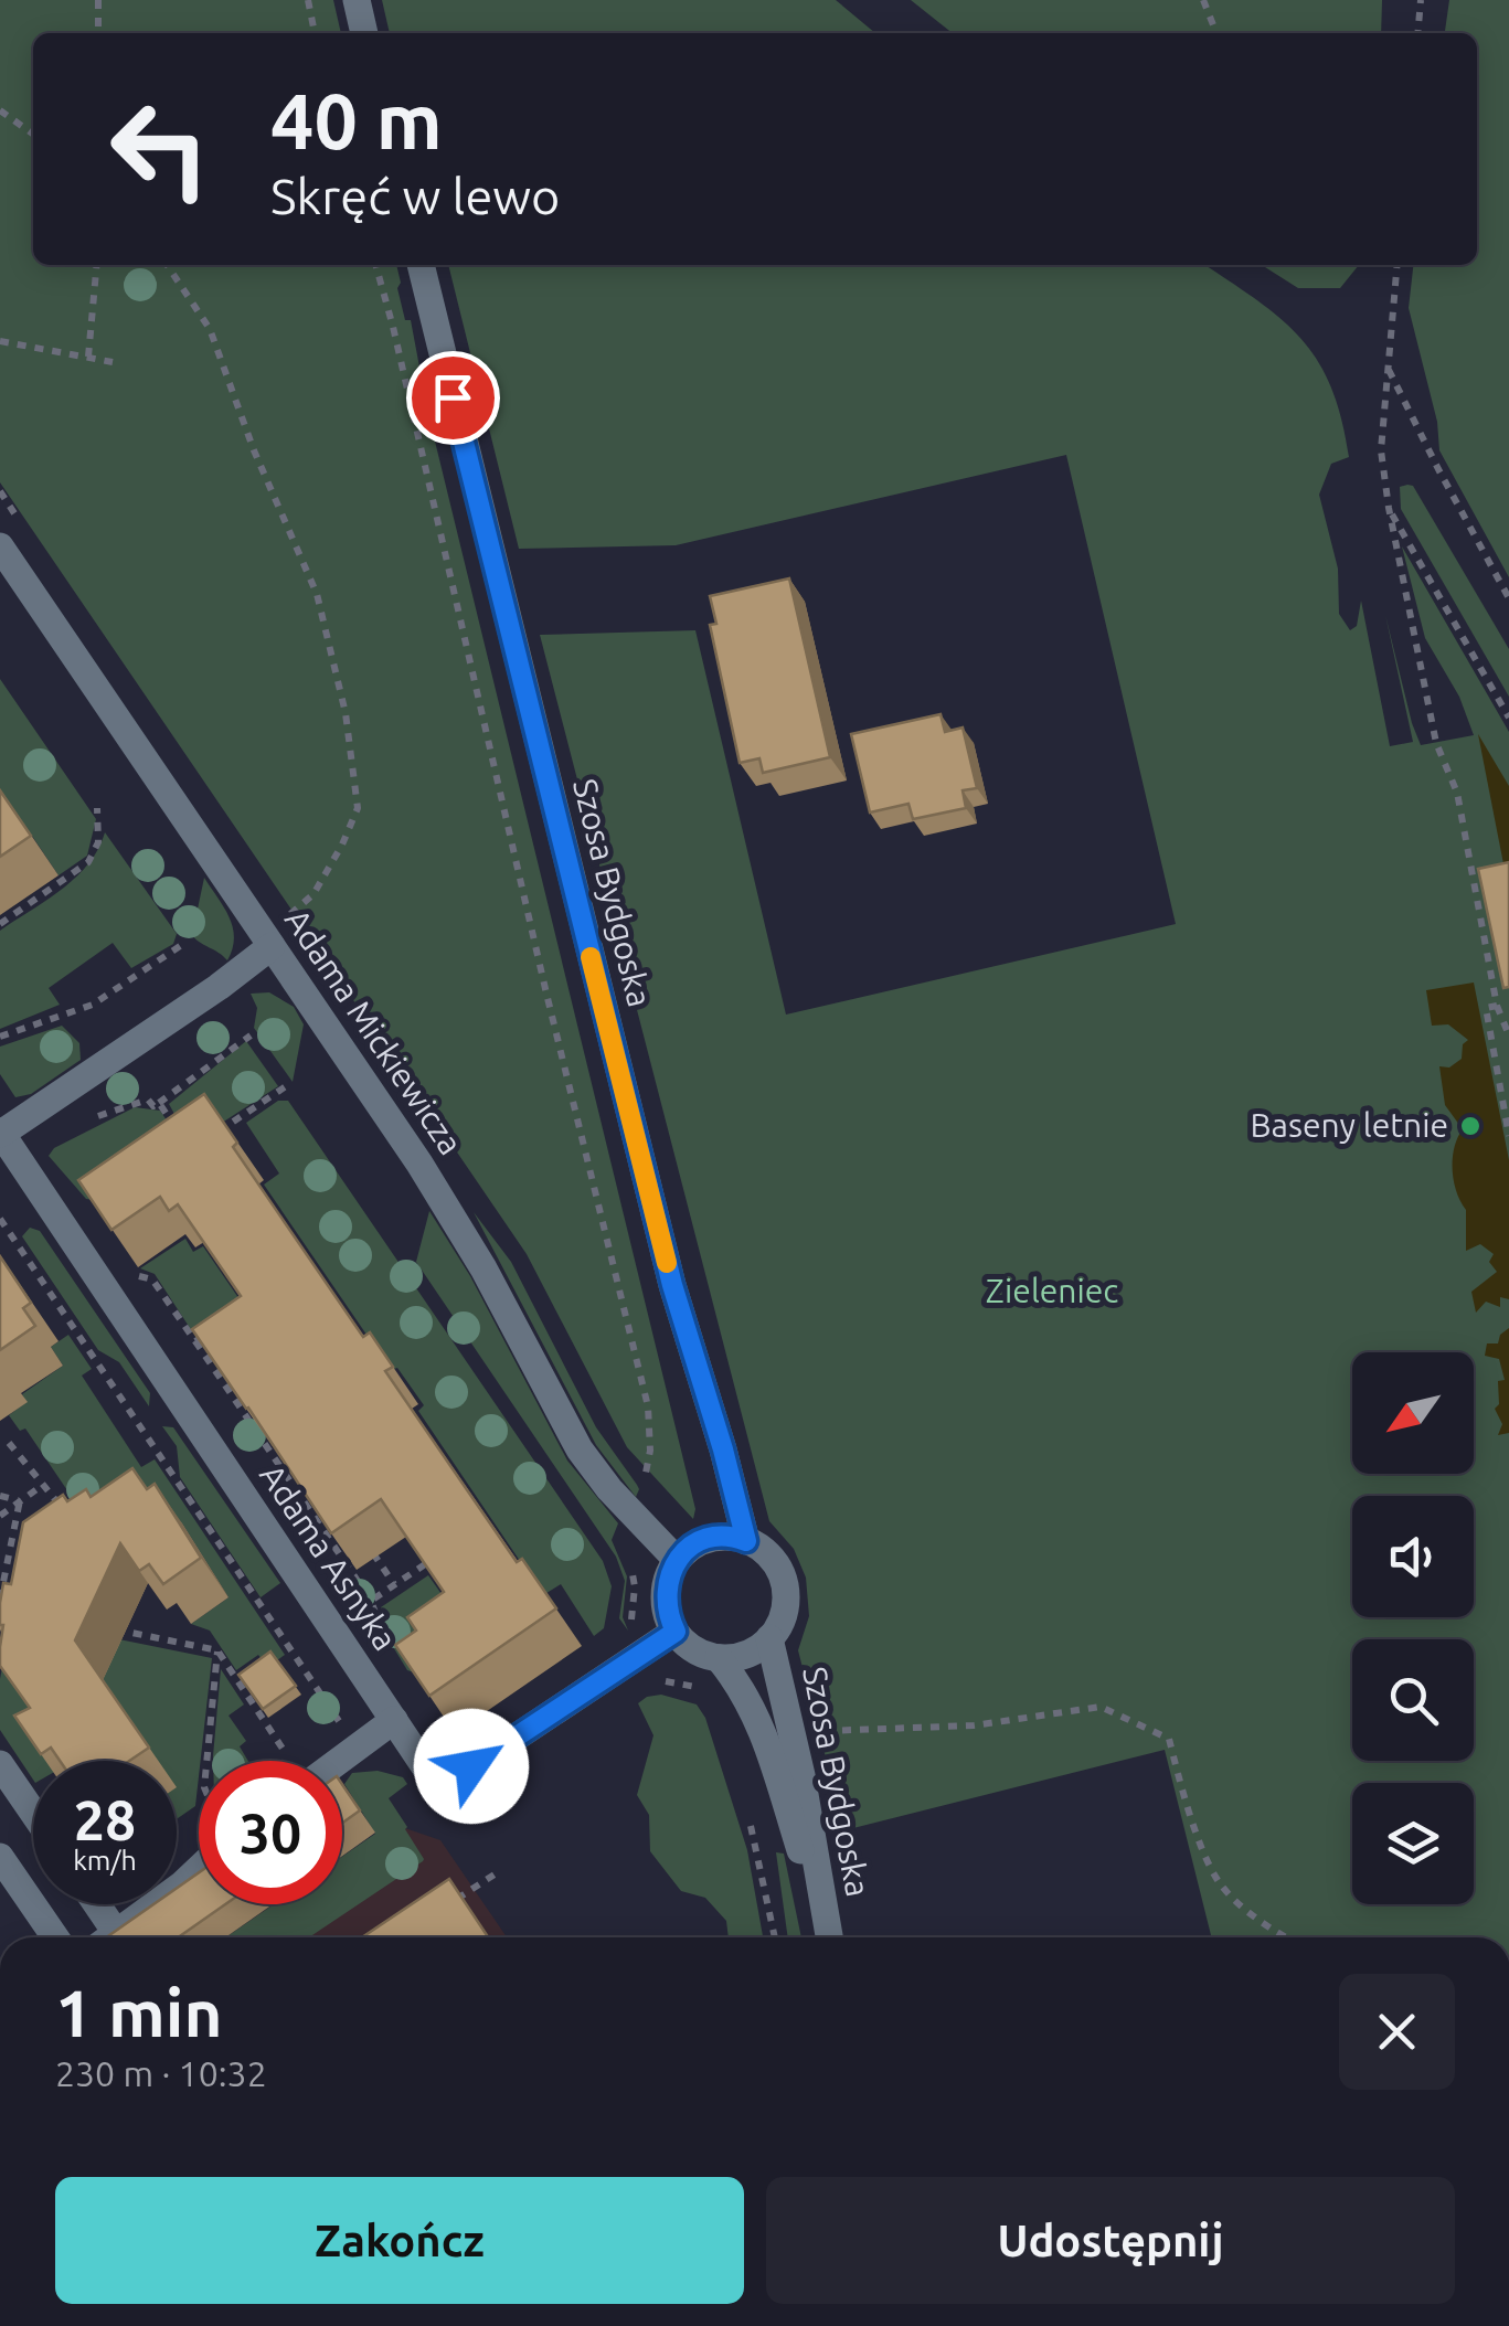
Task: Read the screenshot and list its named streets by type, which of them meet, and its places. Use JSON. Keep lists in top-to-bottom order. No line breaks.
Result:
{"streets":{"street":["Szosa Bydgoska","Adama Mickiewicza","Adama Asnyka"]},"crossings":[["Szosa Bydgoska","Adama Mickiewicza"],["Szosa Bydgoska","Adama Asnyka"],["Adama Mickiewicza","Adama Asnyka"]],"parks":["Zieleniec"],"places":["Baseny letnie"],"north":"bottom left","page":{"turn":["40 m","Skręć w lewo"],"speed":"28 km/h","limit":"30","heading":["1 min","230 m · 10:32"],"buttons":["Zakończ","Udostępnij"]}}
